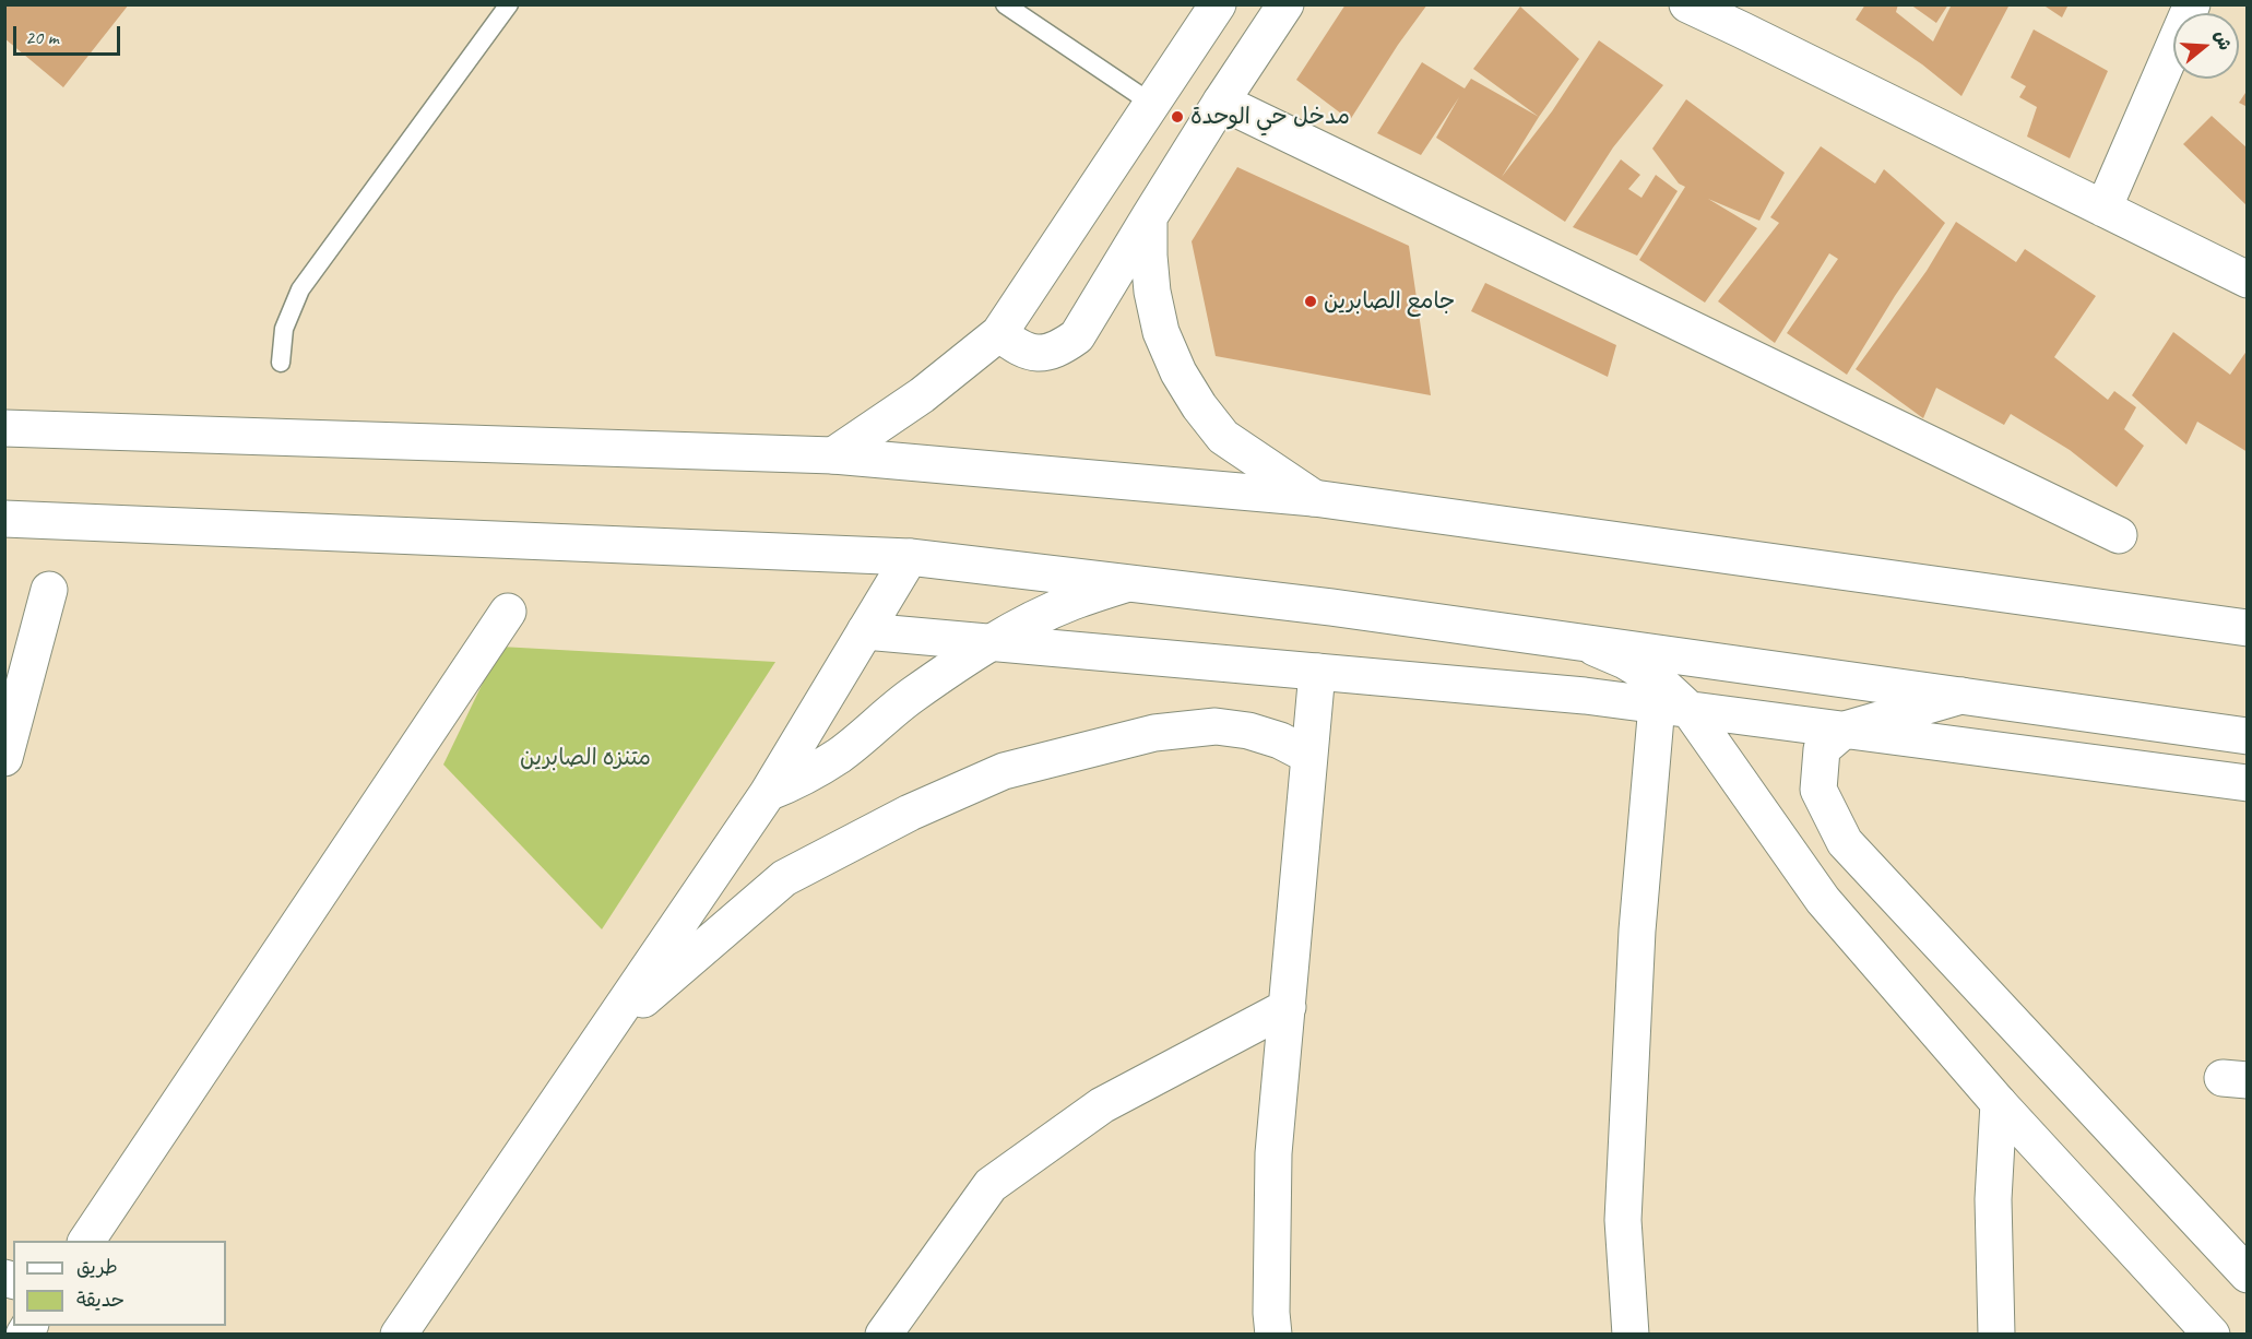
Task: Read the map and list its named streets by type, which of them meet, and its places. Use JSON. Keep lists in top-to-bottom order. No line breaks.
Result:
{"parks":["متنزه الصابرين"],"places":["مدخل حي الوحدة","جامع الصابرين"],"legend":["طريق","حديقة"],"scale_bar":"20 m","north":"right"}
